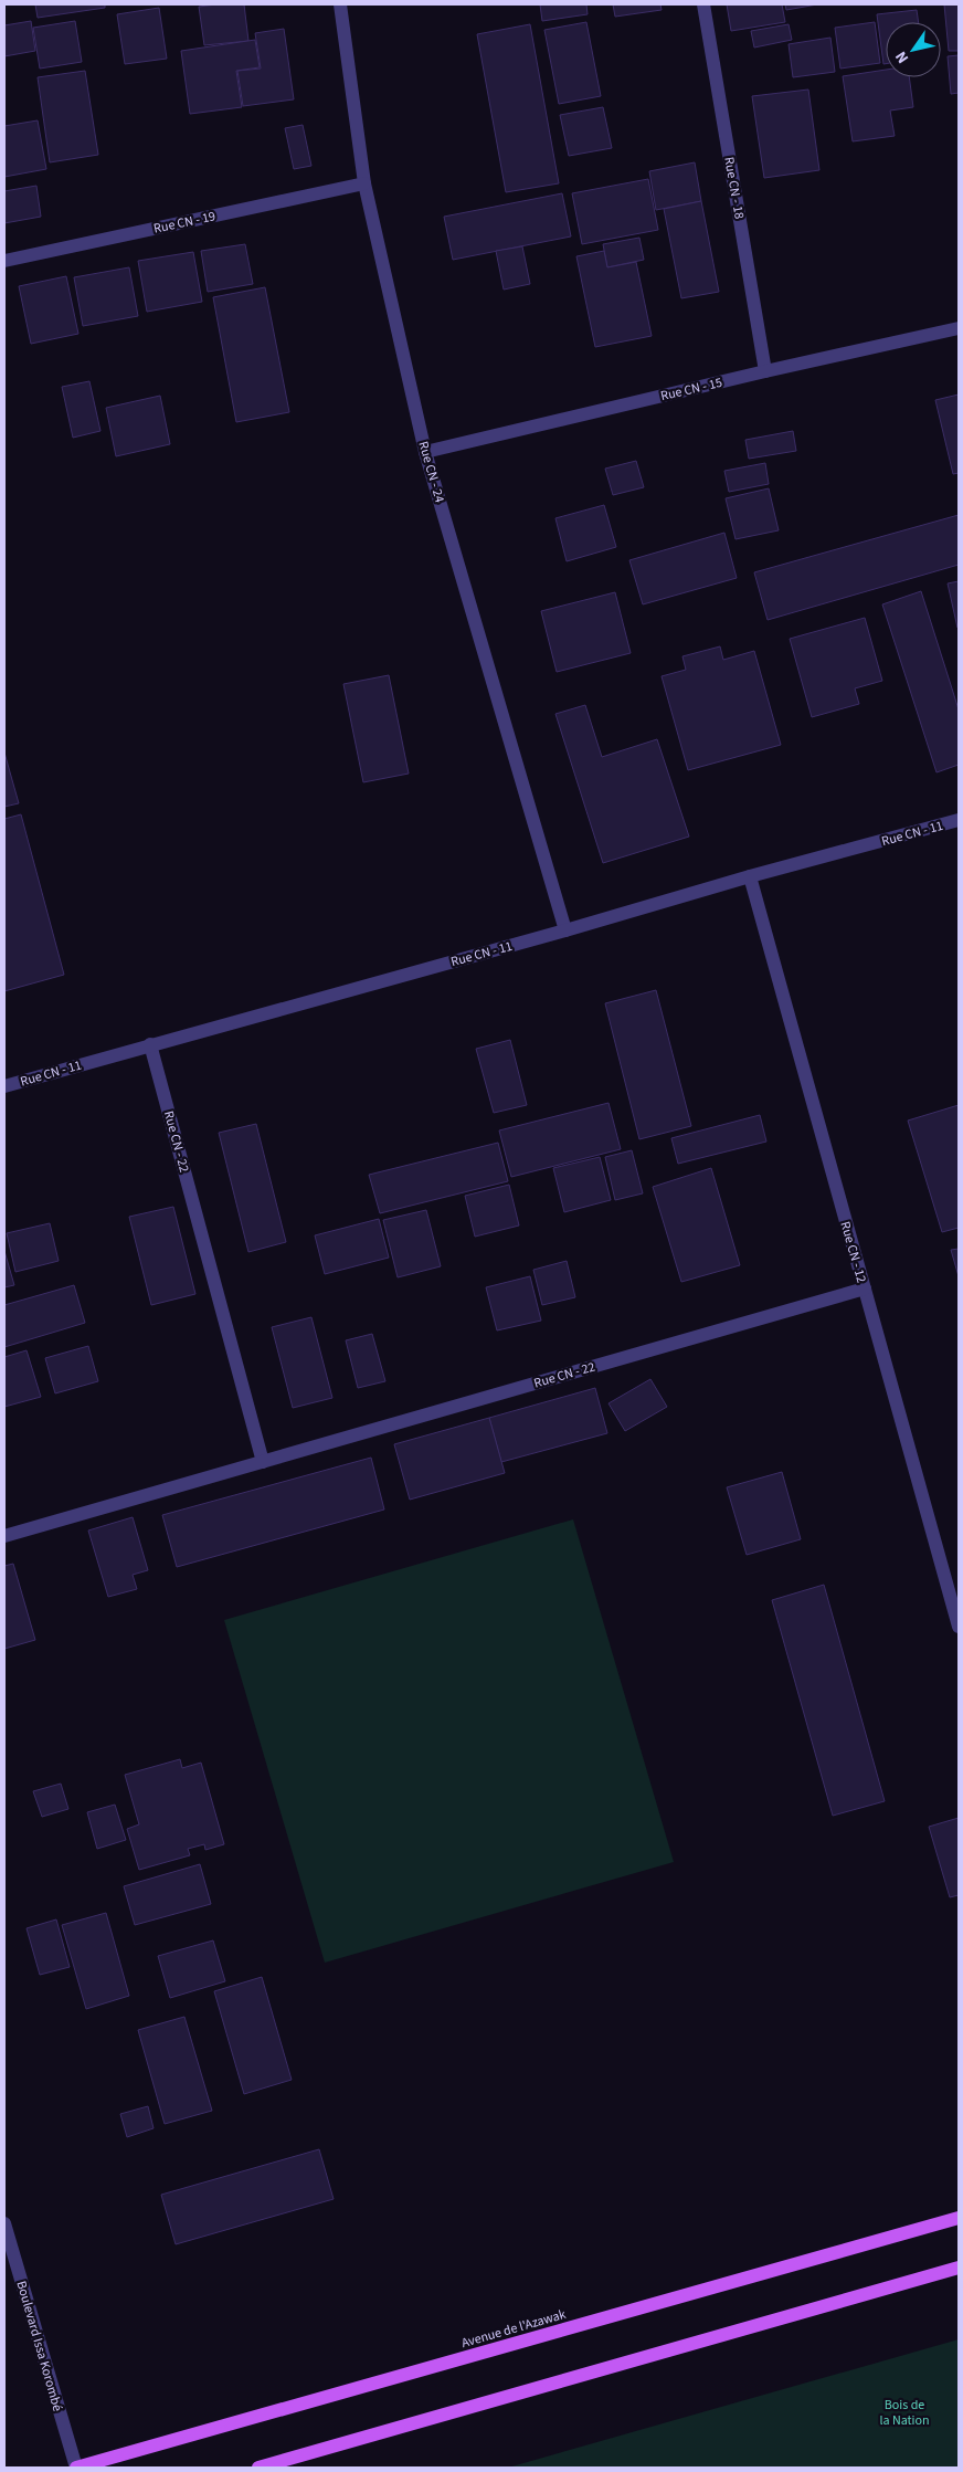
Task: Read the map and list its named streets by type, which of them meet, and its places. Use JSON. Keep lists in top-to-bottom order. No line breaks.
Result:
{"streets":{"main road":["Avenue de l'Azawak"],"street":["Rue CN - 18","Rue CN - 19","Rue CN - 15","Rue CN - 24","Rue CN - 11","Rue CN - 22","Rue CN - 12","Boulevard Issa Korombé"]},"crossings":[["Rue CN - 18","Rue CN - 15"],["Rue CN - 19","Rue CN - 24"],["Rue CN - 15","Rue CN - 24"],["Rue CN - 24","Rue CN - 11"],["Rue CN - 11","Rue CN - 22"],["Rue CN - 11","Rue CN - 12"],["Rue CN - 22","Rue CN - 12"],["Avenue de l'Azawak","Boulevard Issa Korombé"]],"parks":["Bois de la Nation"],"north":"bottom left"}
